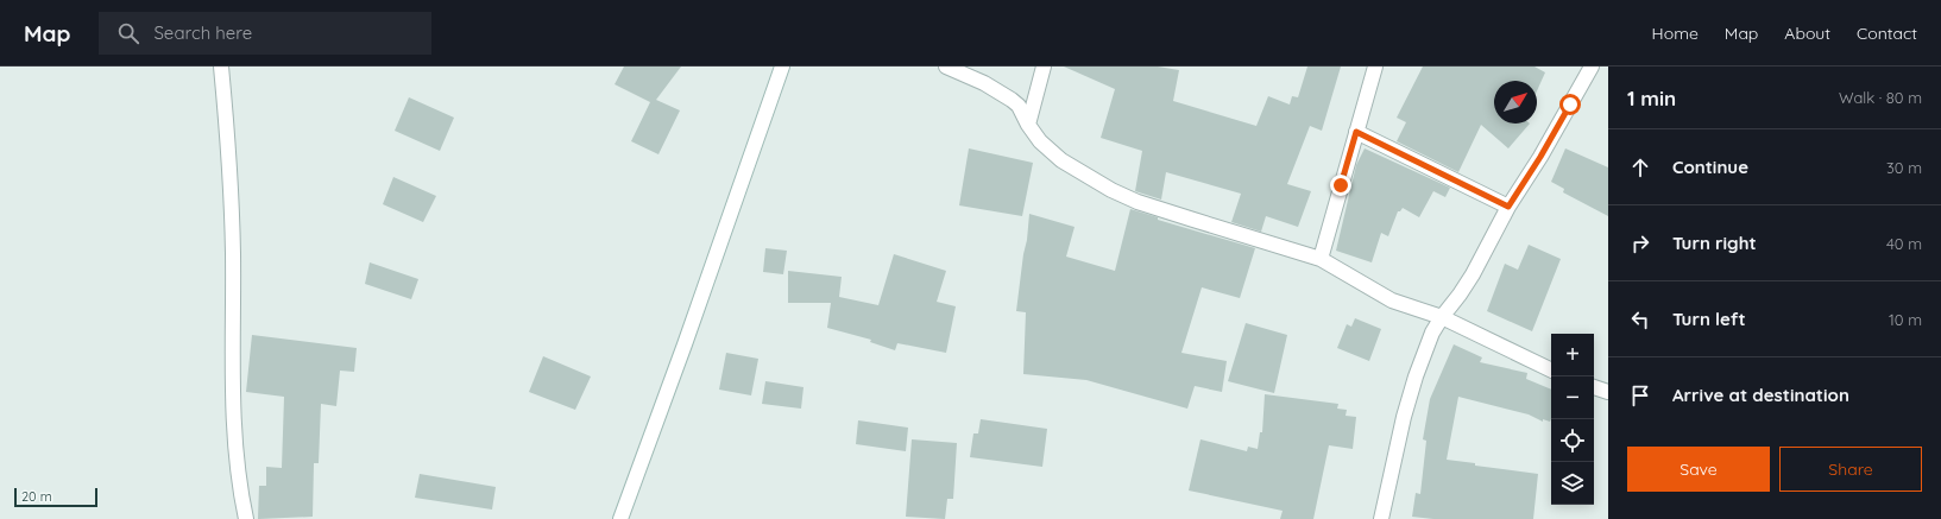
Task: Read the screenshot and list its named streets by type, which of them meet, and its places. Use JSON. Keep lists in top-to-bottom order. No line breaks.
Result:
{"scale_bar":"20 m","north":"top right","page":{"header":"Map","search":"Search here","nav":["Home","Map","About","Contact"],"heading":["1 min","Walk · 80 m"],"list":[["Continue","30 m"],["Turn right","40 m"],["Turn left","10 m"],"Arrive at destination"],"map_buttons":["+","−"],"buttons":["Save","Share"],"scale":"20 m"}}
